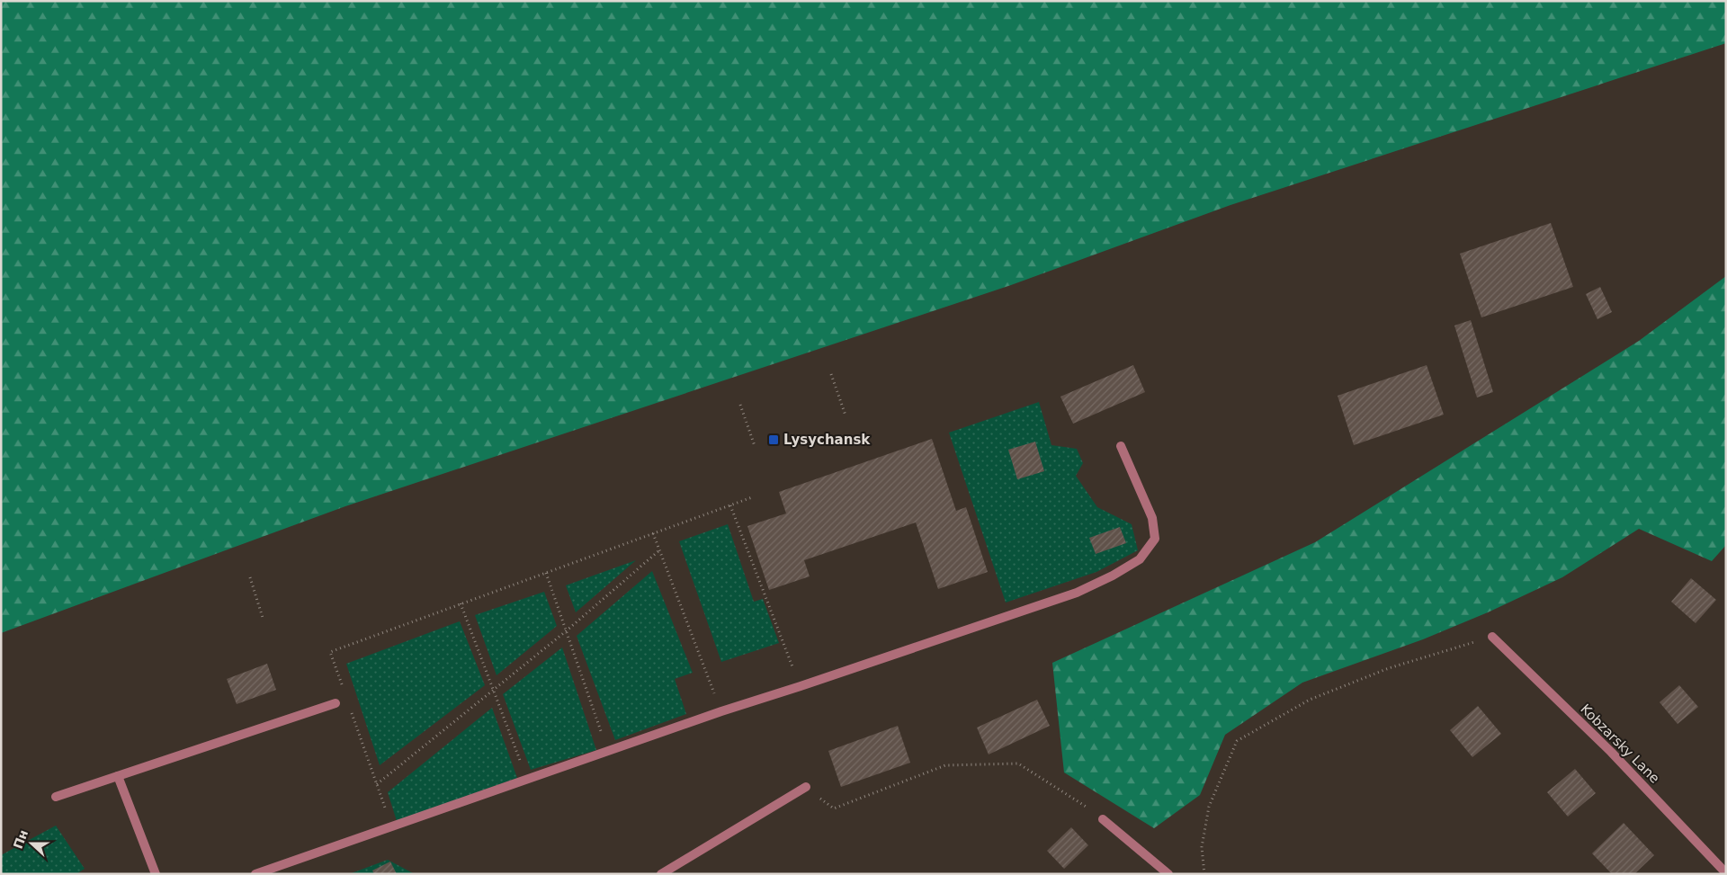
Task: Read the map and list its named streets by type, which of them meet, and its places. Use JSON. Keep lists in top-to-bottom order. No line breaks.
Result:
{"streets":{"street":["Kobzarsky Lane"]},"places":{"transit":["Lysychansk"]},"north":"left"}
